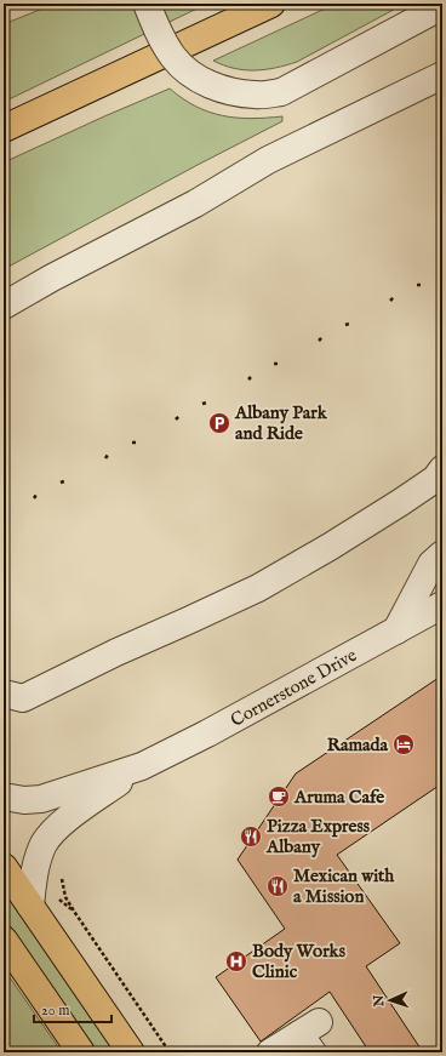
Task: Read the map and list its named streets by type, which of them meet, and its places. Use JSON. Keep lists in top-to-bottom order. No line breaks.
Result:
{"streets":{"street":["Cornerstone Drive"]},"places":{"parking":["Albany Park and Ride"],"hotel":["Ramada"],"cafe":["Aruma Cafe"],"restaurant":["Pizza Express Albany","Mexican with a Mission"],"hospital":["Body Works Clinic"]},"scale_bar":"20 m","north":"left"}
